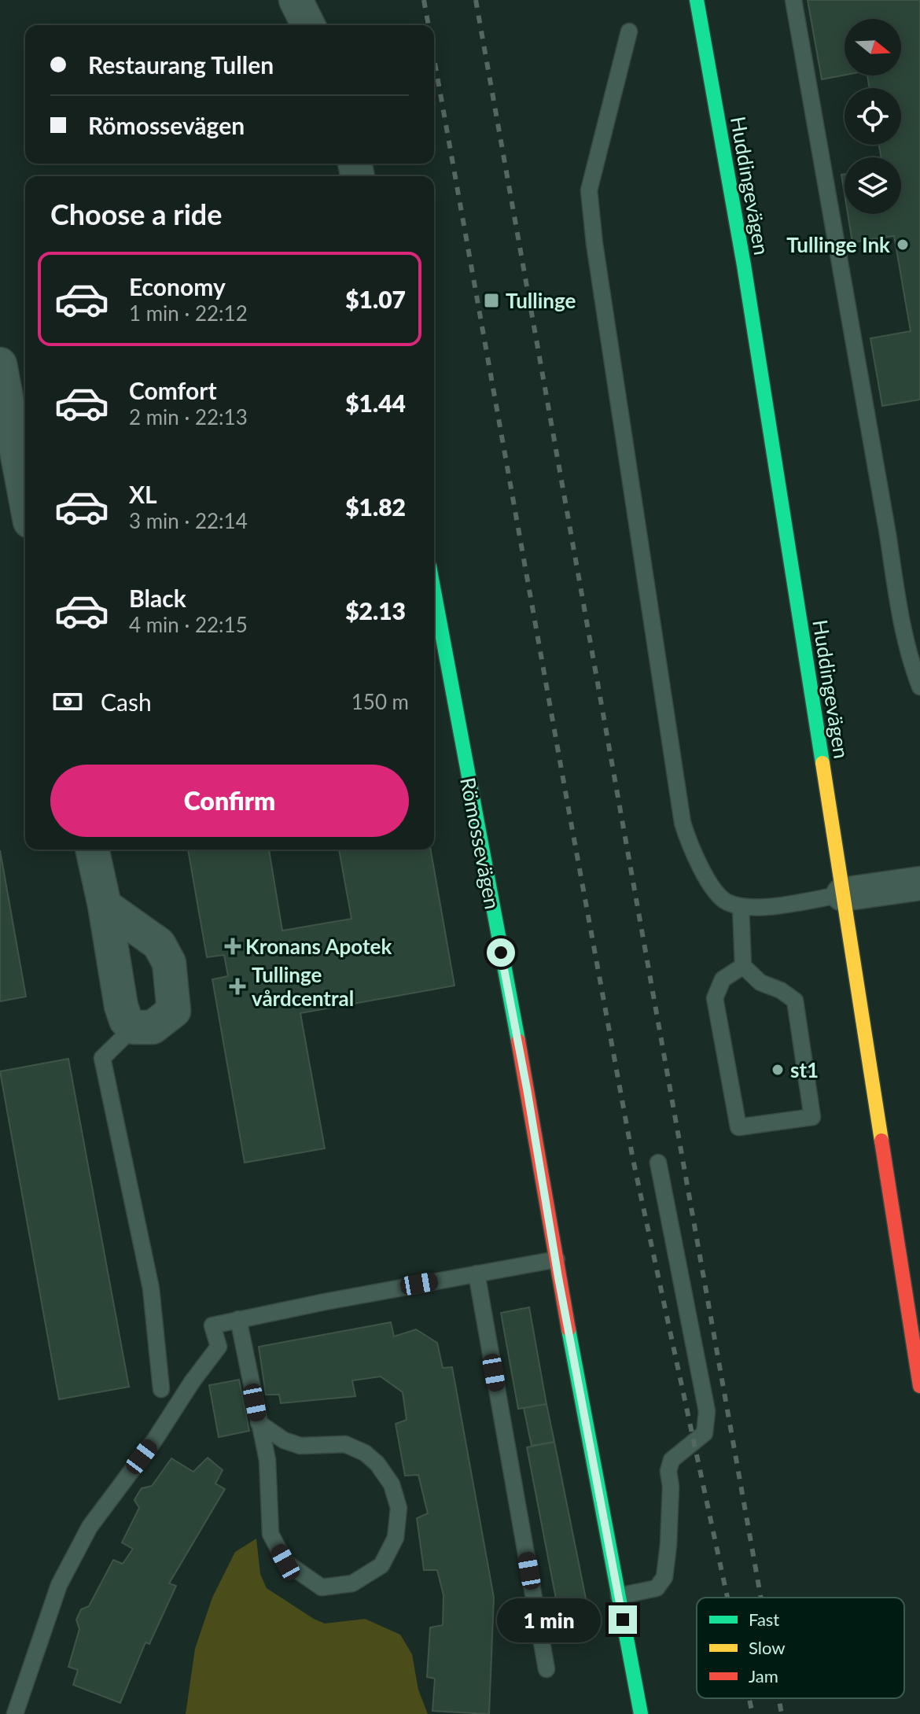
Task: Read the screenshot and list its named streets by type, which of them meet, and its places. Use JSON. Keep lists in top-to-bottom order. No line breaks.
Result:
{"streets":{"main road":["Huddingevägen","Römossevägen"]},"places":{"other":["Tullinge Ink","st1"],"transit":["Tullinge"],"health":["Kronans Apotek","Tullinge vårdcentral"]},"legend":["Fast","Slow","Jam"],"north":"right","page":{"banner":["Restaurang Tullen","Römossevägen"],"heading":"Choose a ride","list":[{"name":"Economy","note":"1 min · 22:12","value":"$1.07"},{"name":"Comfort","note":"2 min · 22:13","value":"$1.44"},{"name":"XL","note":"3 min · 22:14","value":"$1.82"},{"name":"Black","note":"4 min · 22:15","value":"$2.13"}],"pay":["Cash","150 m"],"buttons":"Confirm","bubble":"1 min"}}
